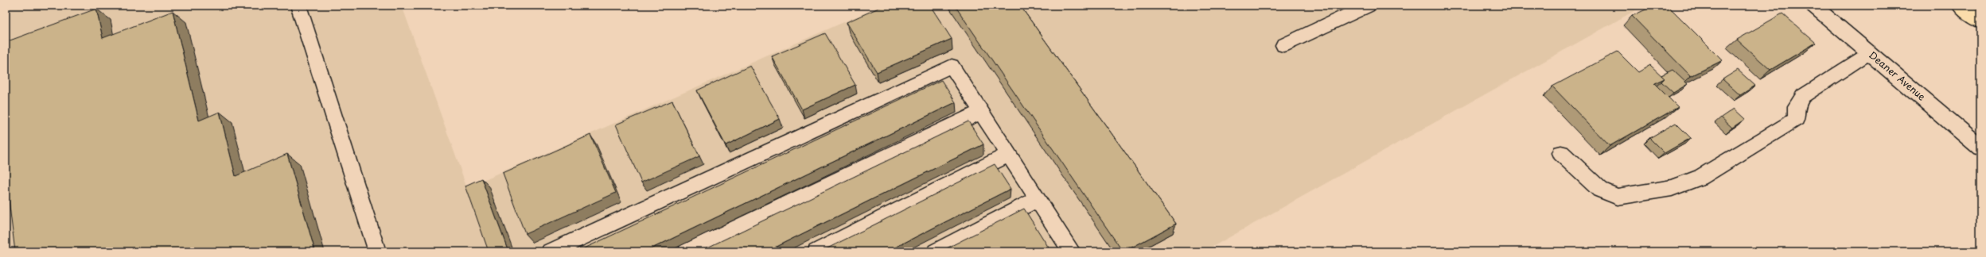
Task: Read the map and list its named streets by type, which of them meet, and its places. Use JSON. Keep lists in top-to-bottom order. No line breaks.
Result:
{"streets":{"street":["Deaner Avenue"]}}
